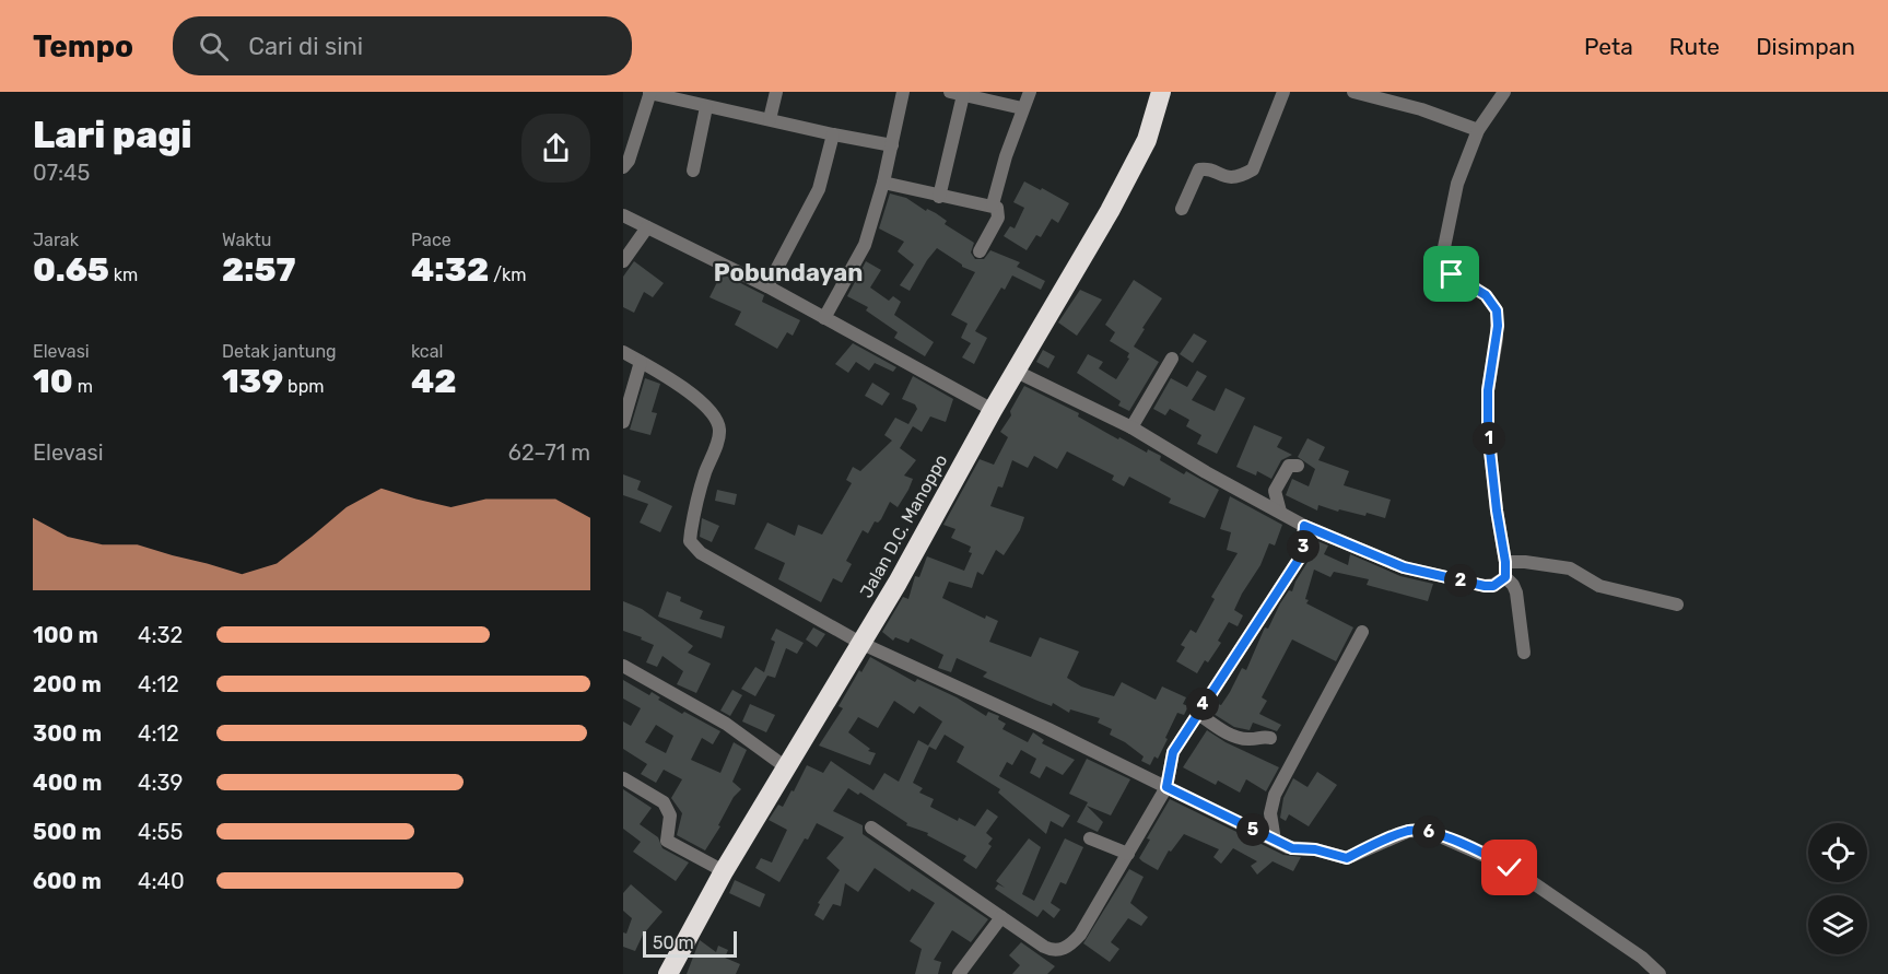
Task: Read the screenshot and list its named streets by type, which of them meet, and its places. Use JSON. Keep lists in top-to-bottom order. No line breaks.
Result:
{"streets":{"highway":["Jalan D.C. Manoppo"]},"districts":["Pobundayan"],"scale_bar":"50 m","page":{"header":"Tempo","search":"Cari di sini","nav":["Peta","Rute","Disimpan"],"heading":["Lari pagi","07:45"],"stats":[["Jarak","0.65 km"],["Waktu","2:57"],["Pace","4:32 /km"],["Elevasi","10 m"],["Detak jantung","139 bpm"],["kcal","42"]],"pins":["1","3","2","4","5","6"],"chart":["Elevasi","62–71 m"],"list":[{"name":"100 m","note":"4:32"},{"name":"200 m","note":"4:12"},{"name":"300 m","note":"4:12"},{"name":"400 m","note":"4:39"},{"name":"500 m","note":"4:55"},{"name":"600 m","note":"4:40"}],"scale":"50 m"}}
